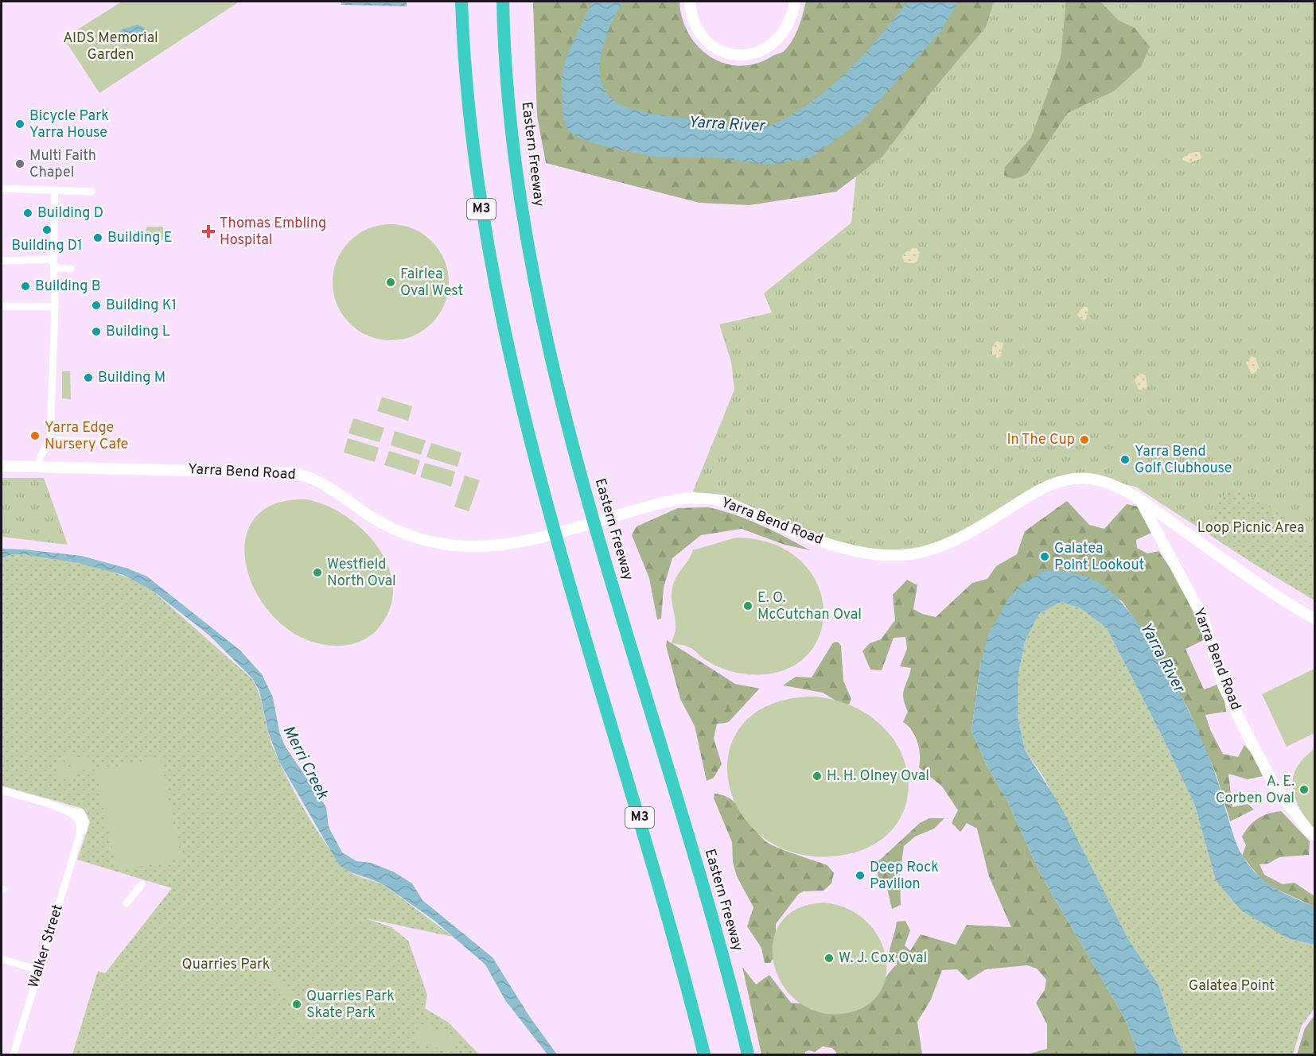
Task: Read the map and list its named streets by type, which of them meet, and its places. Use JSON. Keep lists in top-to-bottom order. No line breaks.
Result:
{"streets":{"highway":["Eastern Freeway","M3"],"street":["Yarra Bend Road","Walker Street"]},"water":["Yarra River","Merri Creek"],"parks":["AIDS Memorial Garden","Loop Picnic Area","Quarries Park","Galatea Point"],"places":{"other":["Bicycle Park Yarra House","Multi Faith Chapel","Building D","Building D1","Building E","Fairlea Oval West","Building B","Building K1","Building L","Building M","Yarra Edge Nursery Cafe","In The Cup","Yarra Bend Golf Clubhouse","Galatea Point Lookout","Westfield North Oval","E. O. McCutchan Oval","H. H. Olney Oval","A. E. Corben Oval","Deep Rock Pavilion","W. J. Cox Oval","Quarries Park Skate Park"],"health":["Thomas Embling Hospital"]}}
